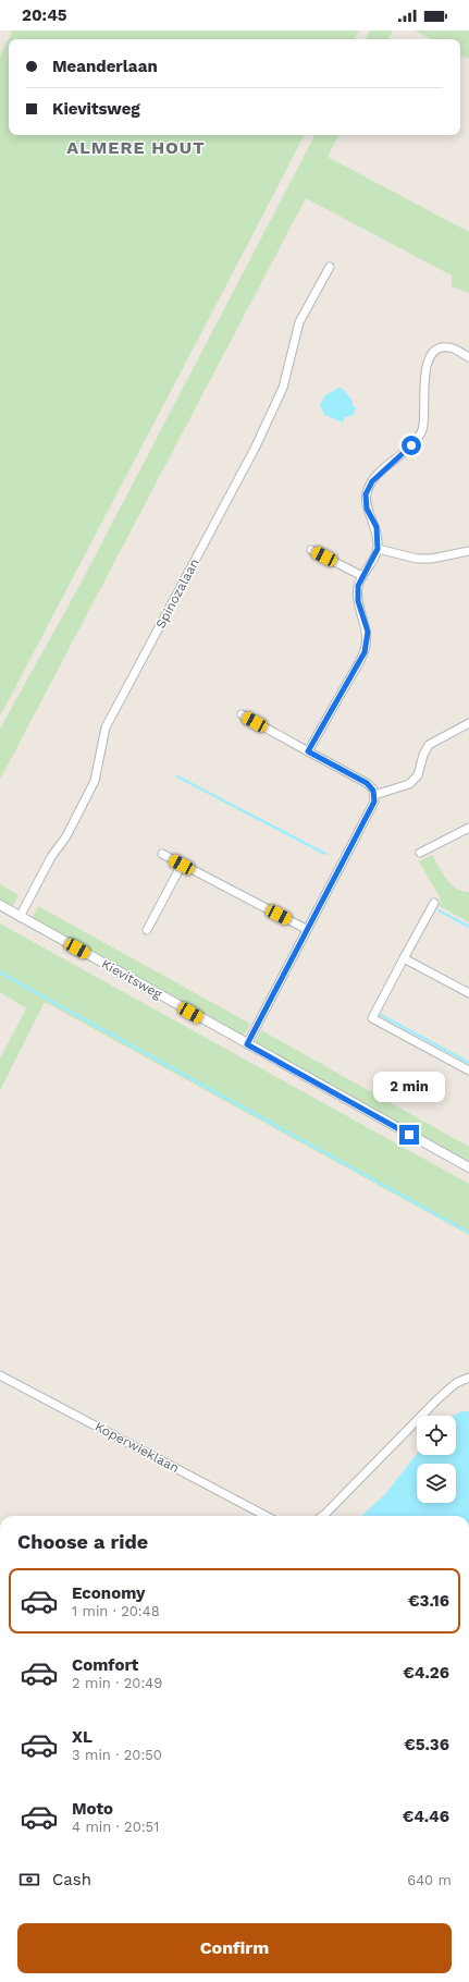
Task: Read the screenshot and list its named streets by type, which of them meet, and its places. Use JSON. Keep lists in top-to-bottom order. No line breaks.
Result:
{"streets":{"street":["Spinozalaan","Kievitsweg","Koperwieklaan"]},"crossings":[["Spinozalaan","Kievitsweg"]],"districts":["ALMERE HOUT"],"page":{"status":"20:45","banner":["Meanderlaan","Kievitsweg"],"bubble":"2 min","heading":"Choose a ride","list":[{"name":"Economy","note":"1 min · 20:48","value":"€3.16"},{"name":"Comfort","note":"2 min · 20:49","value":"€4.26"},{"name":"XL","note":"3 min · 20:50","value":"€5.36"},{"name":"Moto","note":"4 min · 20:51","value":"€4.46"}],"pay":["Cash","640 m"],"buttons":"Confirm"}}
